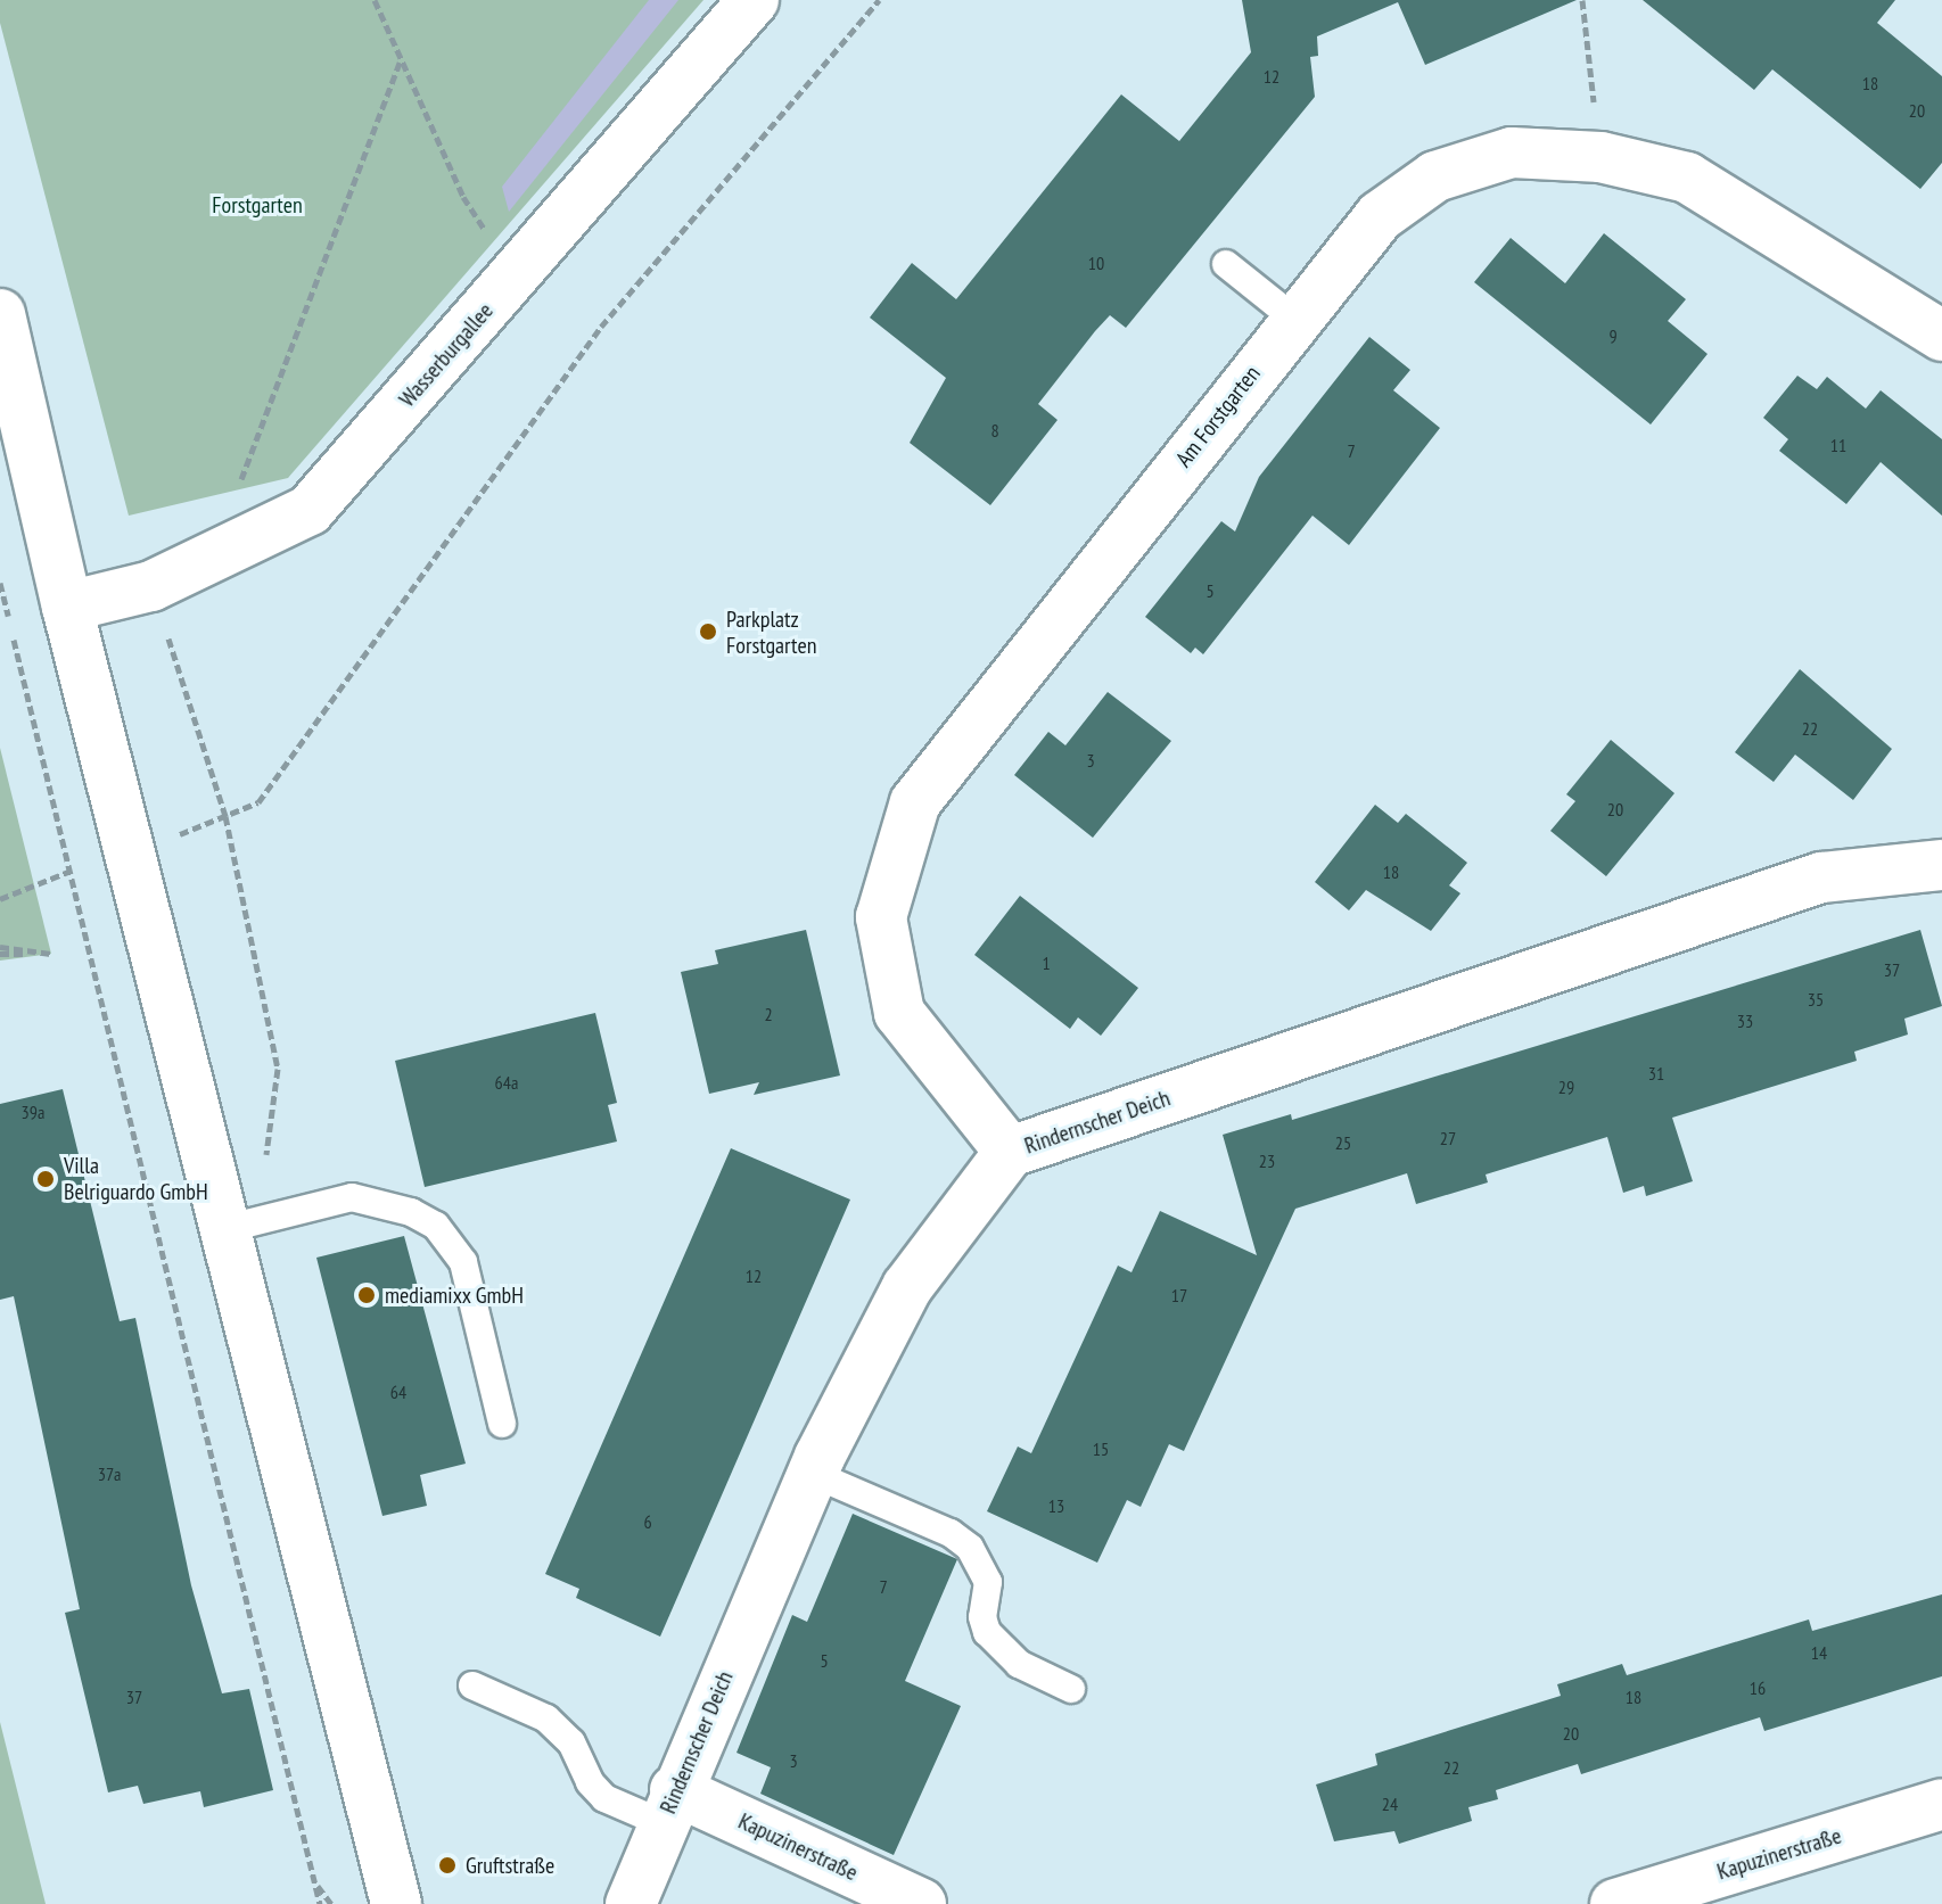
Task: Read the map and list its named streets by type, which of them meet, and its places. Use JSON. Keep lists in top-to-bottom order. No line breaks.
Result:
{"streets":{"street":["Wasserburgallee","Am Forstgarten","Rindernscher Deich","Kapuzinerstraße"]},"crossings":[["Am Forstgarten","Rindernscher Deich"],["Rindernscher Deich","Kapuzinerstraße"]],"parks":["Forstgarten"],"places":["Parkplatz Forstgarten","Villa Belriguardo GmbH","mediamixx GmbH","Gruftstraße"],"house_numbers":["12","18","20","10","9","8","11","7","5","22","3","20","18","1","37","35","2","33","31","64a","29","39a","27","25","23","12","17","64","15","37a","13","6","7","14","5","16","37","18","20","3","22","24"]}
